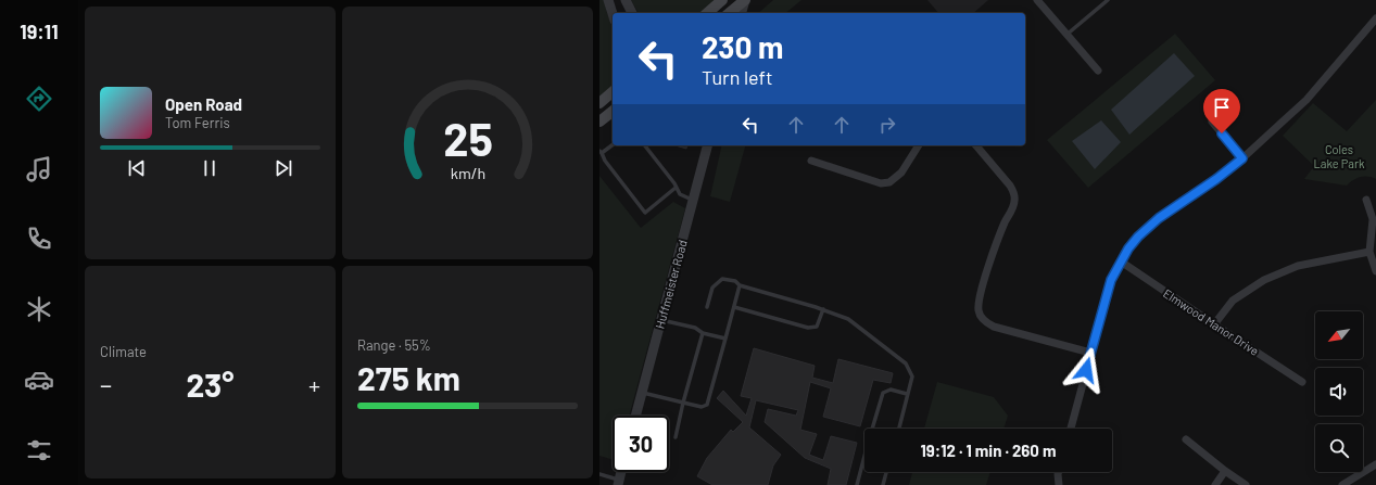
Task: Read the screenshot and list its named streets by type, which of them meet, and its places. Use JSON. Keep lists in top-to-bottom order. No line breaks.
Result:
{"streets":{"street":["Huffmeister Road","Elmwood Manor Drive"]},"parks":["Coles Lake Park"],"north":"bottom left","page":{"tabs":"19:11","turn":["230 m","Turn left"],"song":["Open Road","Tom Ferris"],"tile":["Climate",["Range · 55%","275 km"]],"heat":["−","23°","+"],"limit":"30","trip":"19:12 · 1 min · 260 m","gauge":["25","km/h"]}}
